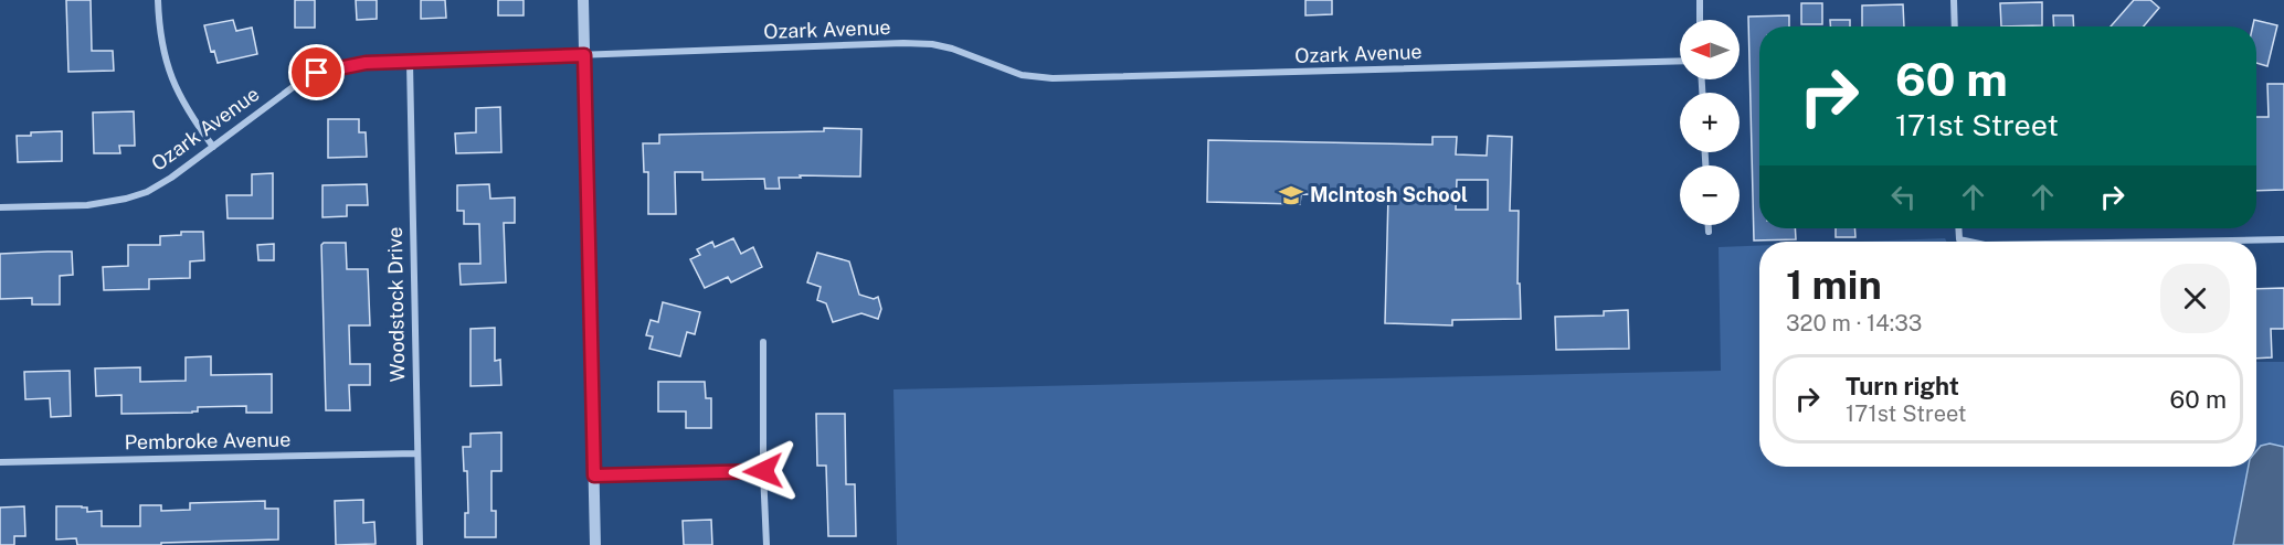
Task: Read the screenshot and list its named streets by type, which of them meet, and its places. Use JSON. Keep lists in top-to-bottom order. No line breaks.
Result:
{"streets":{"street":["Ozark Avenue","Woodstock Drive","Pembroke Avenue"]},"crossings":[["Ozark Avenue","Woodstock Drive"],["Woodstock Drive","Pembroke Avenue"]],"places":{"school or university":["McIntosh School"]},"north":"left","page":{"map_buttons":["+","−"],"turn":["60 m","171st Street"],"heading":["1 min","320 m · 14:33"],"list":[{"name":"Turn right","note":"171st Street","value":"60 m"}]}}
